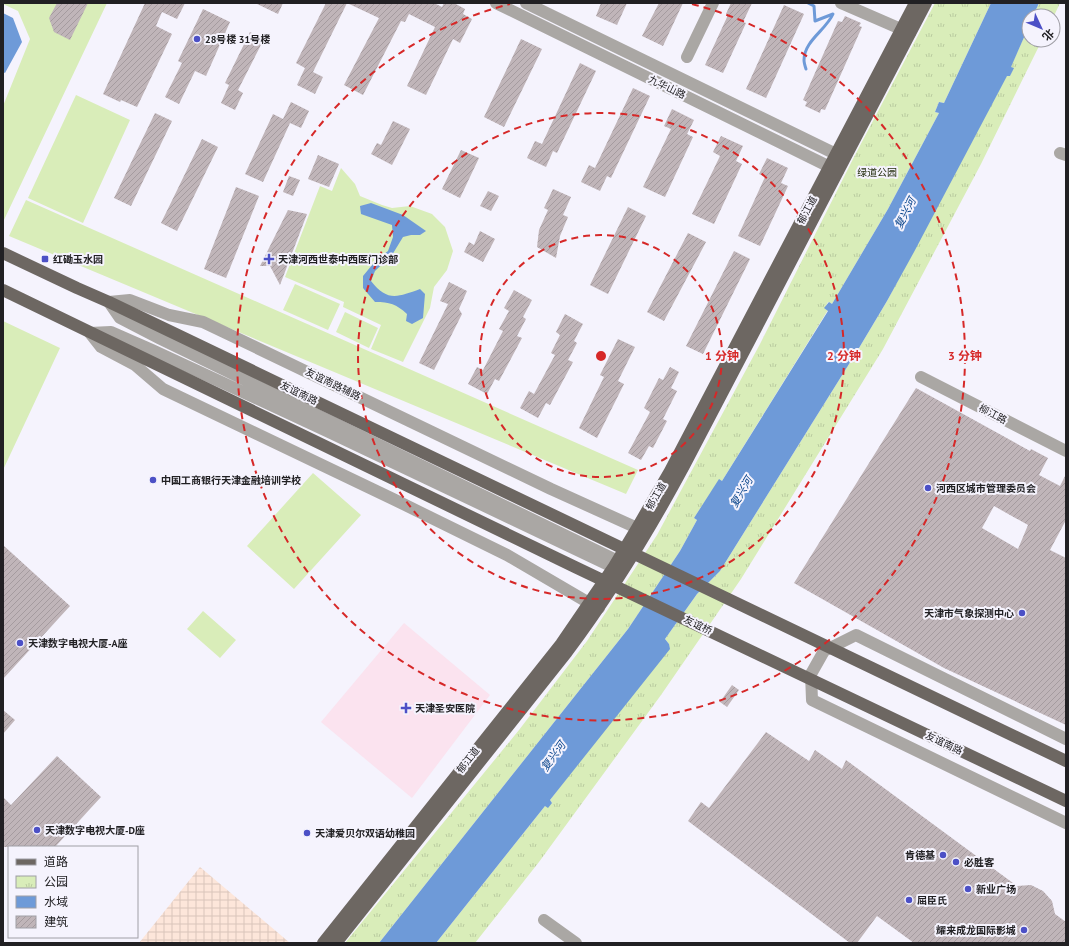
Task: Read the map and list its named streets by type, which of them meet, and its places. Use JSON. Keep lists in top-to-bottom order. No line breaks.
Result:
{"streets":{"main road":["郁江道","友谊南路","友谊桥"],"street":["九华山路","友谊南路辅路","柳江路"]},"crossings":[["九华山路","郁江道"],["郁江道","友谊南路辅路"],["友谊南路辅路","友谊南路"],["友谊南路","友谊桥"]],"water":["复兴河"],"parks":["绿道公园"],"places":{"other":["28号楼 31号楼","中国工商银行天津金融培训学校","河西区城市管理委员会","天津市气象探测中心","天津数字电视大厦-A座","天津数字电视大厦-D座","天津爱贝尔双语幼稚园","肯德基","必胜客","新业广场","屈臣氏","耀来成龙国际影城"],"transit":["红磡玉水园"],"health":["天津河西世泰中西医门诊部","天津圣安医院"]},"legend":["道路","公园","水域","建筑"],"north":"bottom right","rings":["1 分钟","2 分钟","3 分钟"]}
